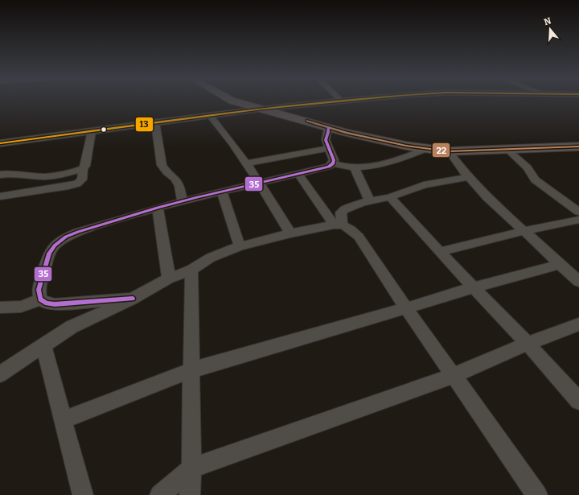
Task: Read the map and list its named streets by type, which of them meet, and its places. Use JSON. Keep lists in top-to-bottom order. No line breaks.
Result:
{"lines":["transit line 13","transit line 22","transit line 35"],"north":"top"}
